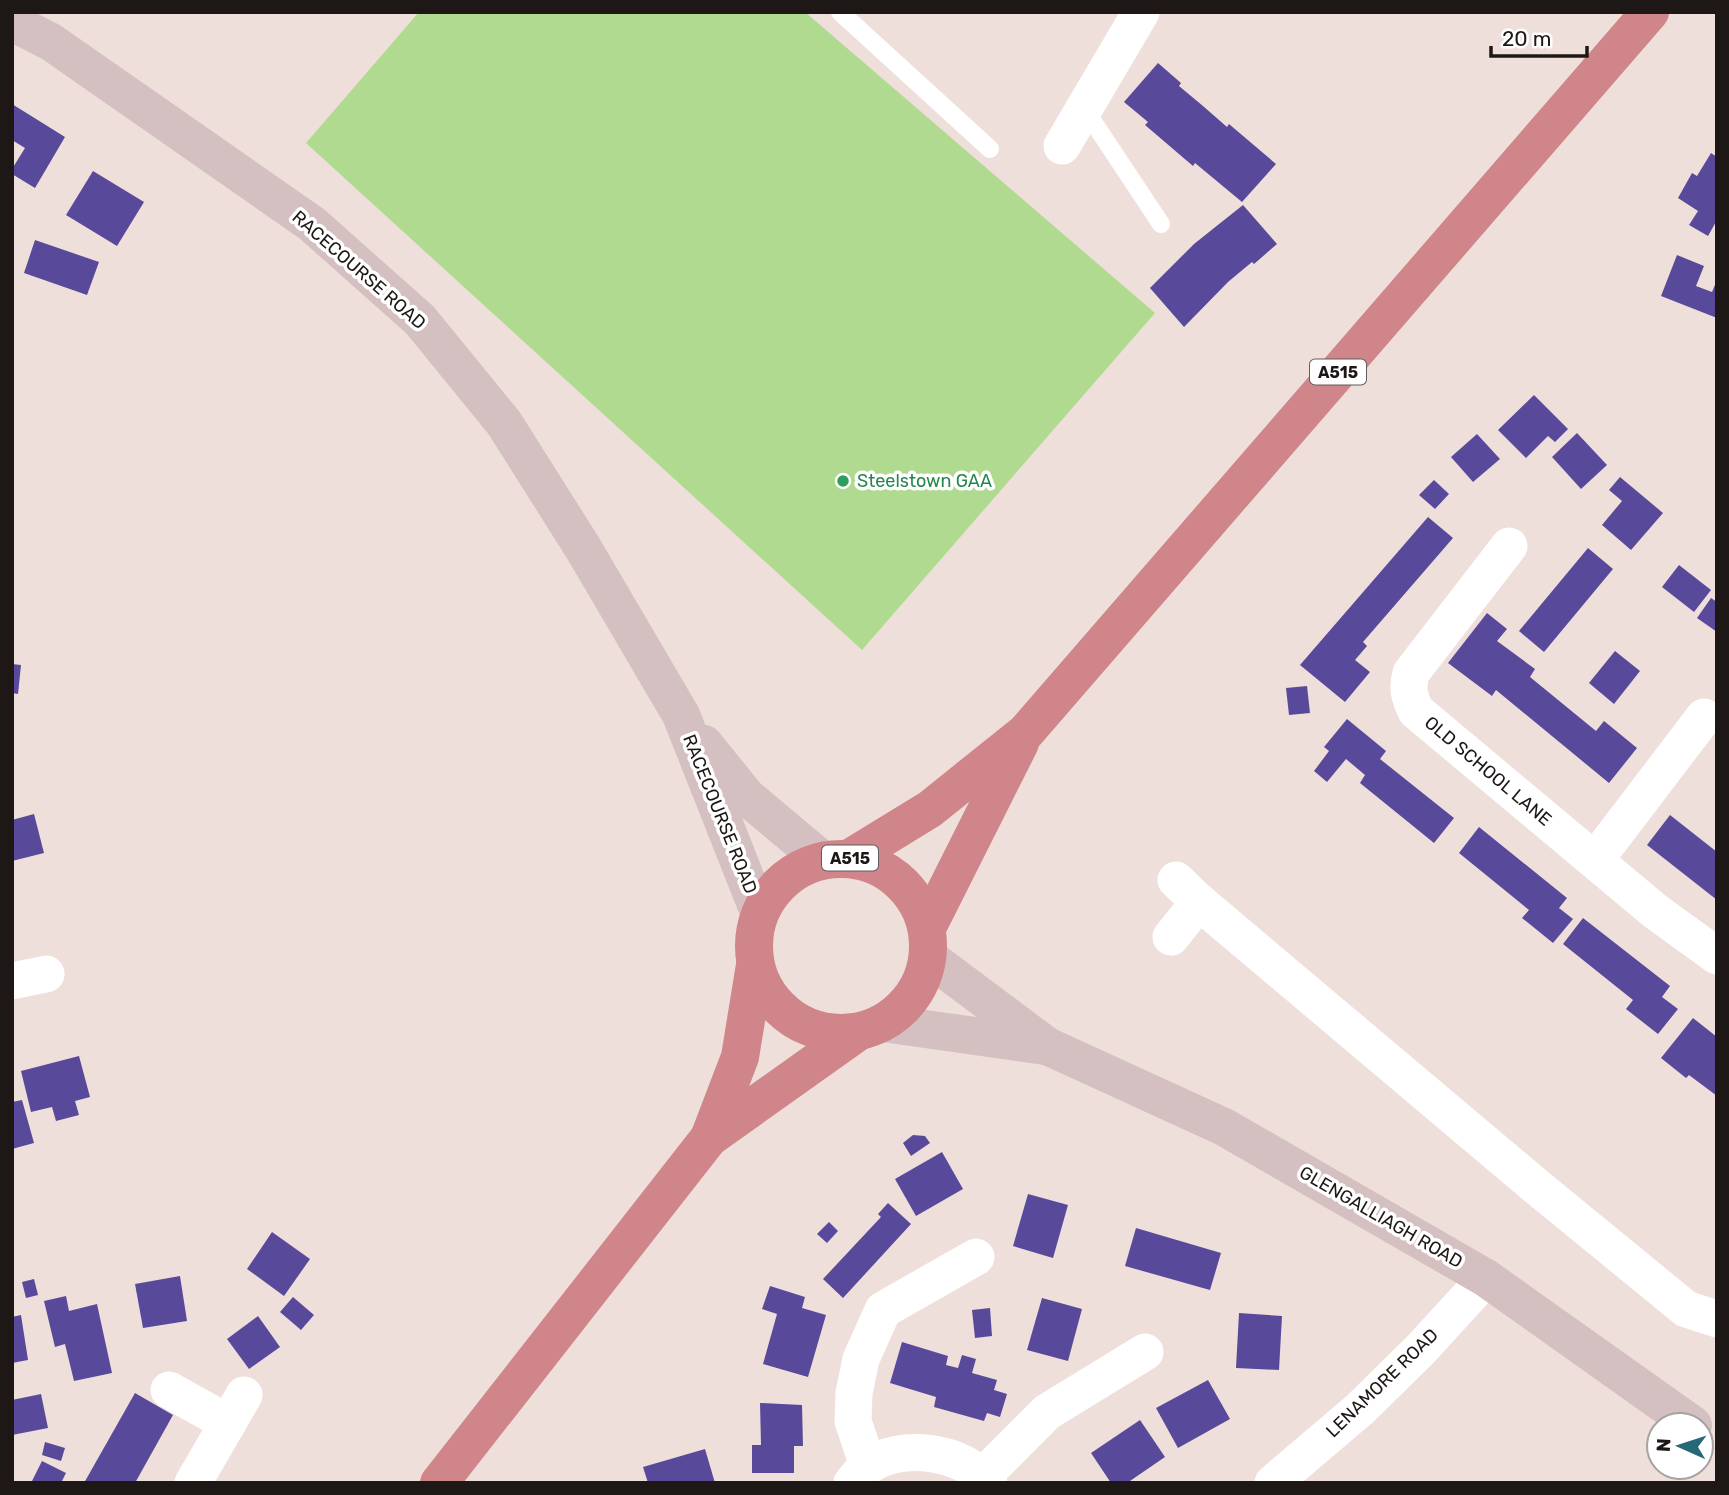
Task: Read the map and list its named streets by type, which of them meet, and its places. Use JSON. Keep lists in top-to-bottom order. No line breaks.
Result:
{"streets":{"highway":["A515"],"street":["RACECOURSE ROAD","OLD SCHOOL LANE","GLENGALLIAGH ROAD","LENAMORE ROAD"]},"crossings":[["RACECOURSE ROAD","A515"],["RACECOURSE ROAD","GLENGALLIAGH ROAD"],["A515","GLENGALLIAGH ROAD"],["GLENGALLIAGH ROAD","LENAMORE ROAD"]],"places":["Steelstown GAA"],"scale_bar":"20 m","north":"left"}
